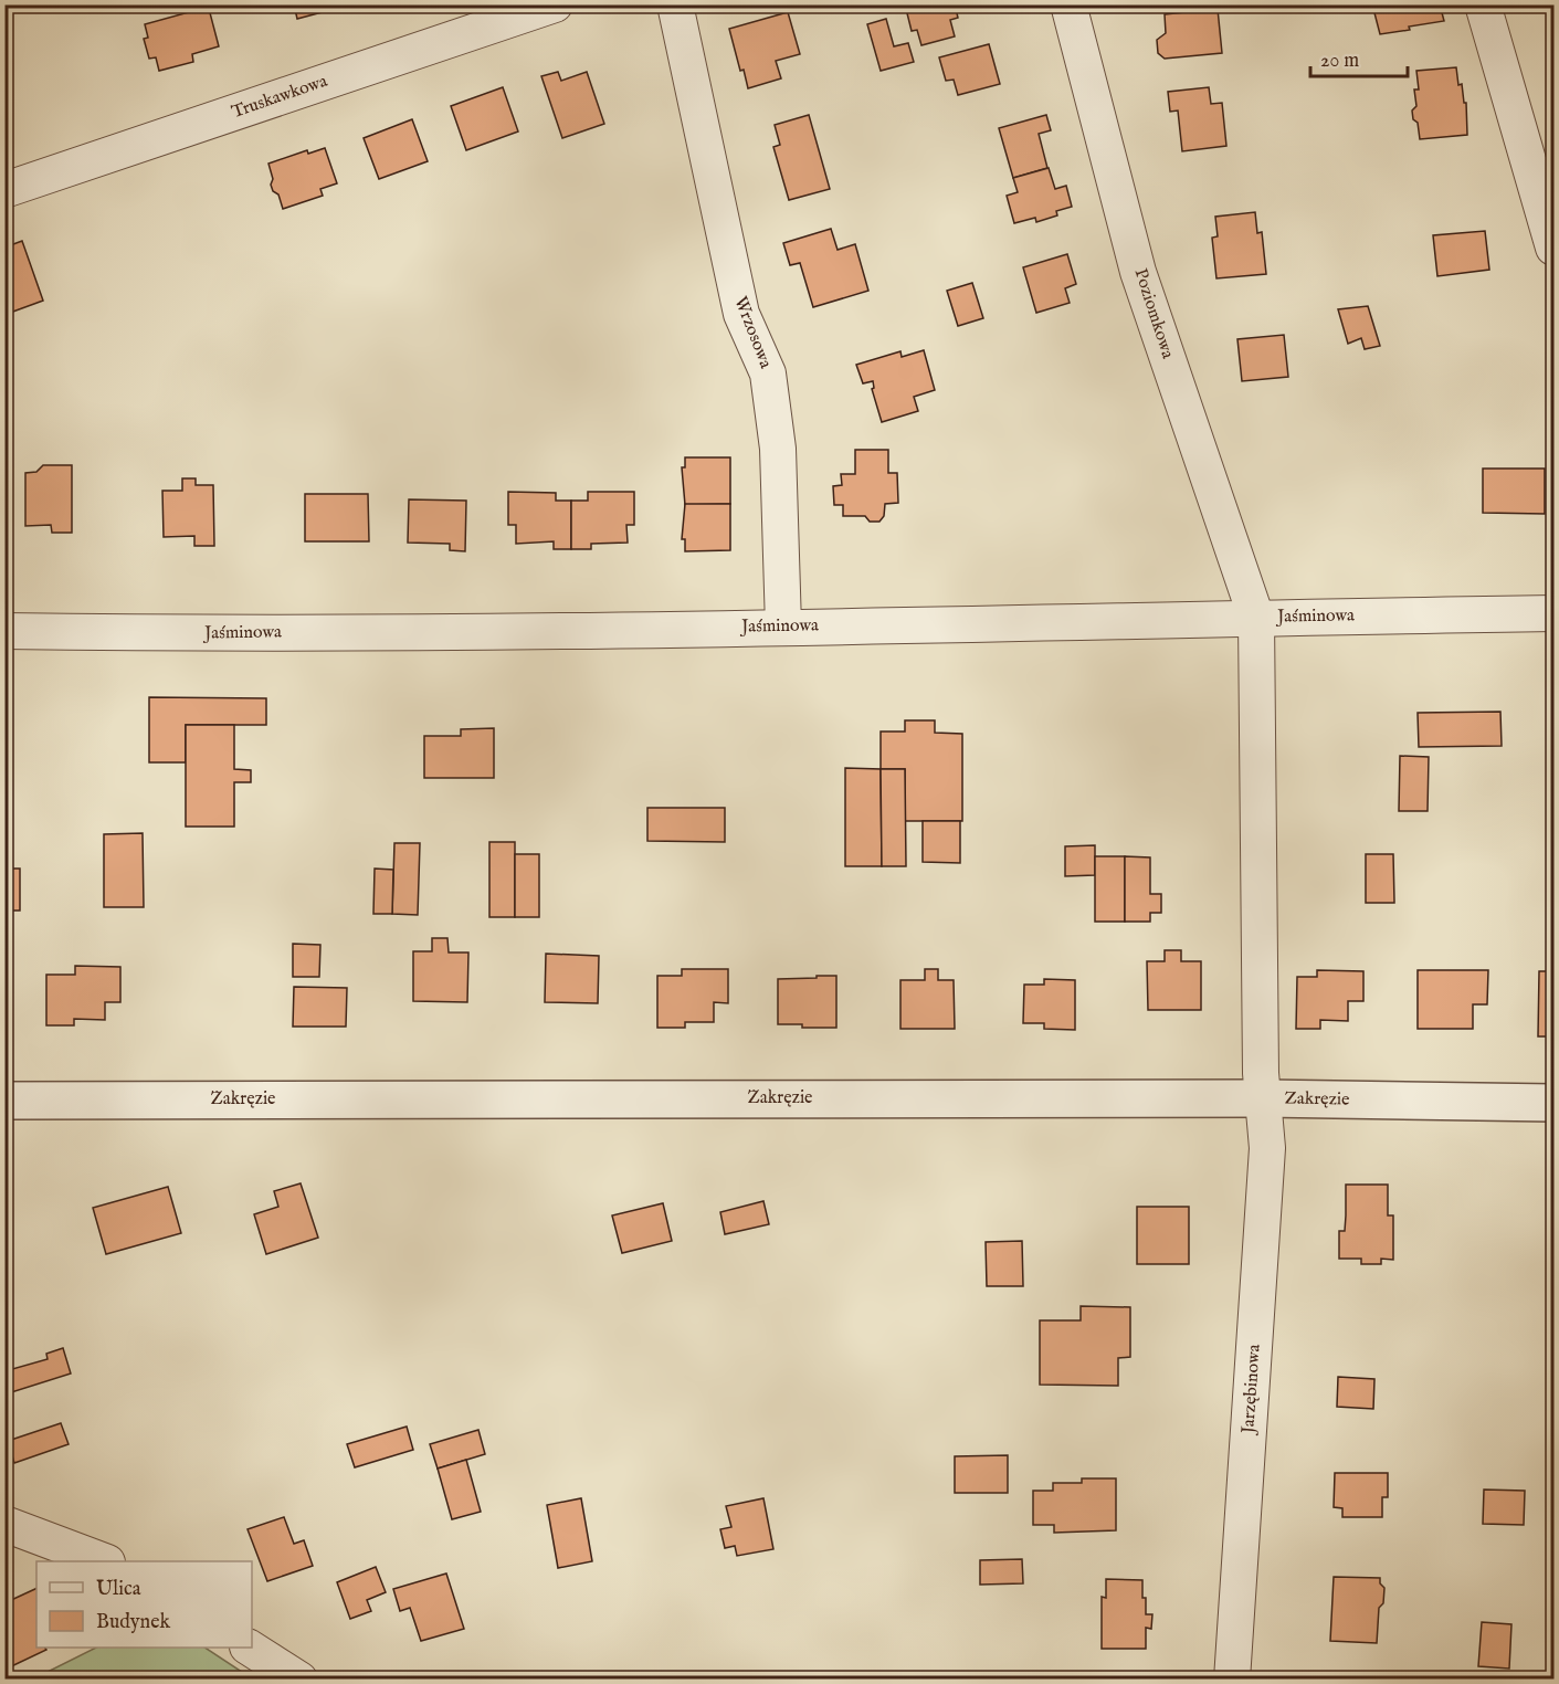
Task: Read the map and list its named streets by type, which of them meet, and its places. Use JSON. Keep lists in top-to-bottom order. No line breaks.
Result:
{"streets":{"street":["Truskawkowa","Poziomkowa","Wrzosowa","Jaśminowa","Zakręzie","Jarzębinowa"]},"crossings":[["Poziomkowa","Jaśminowa"],["Poziomkowa","Zakręzie"],["Poziomkowa","Jarzębinowa"],["Wrzosowa","Jaśminowa"],["Zakręzie","Jarzębinowa"]],"legend":["Ulica","Budynek"],"scale_bar":"20 m"}
